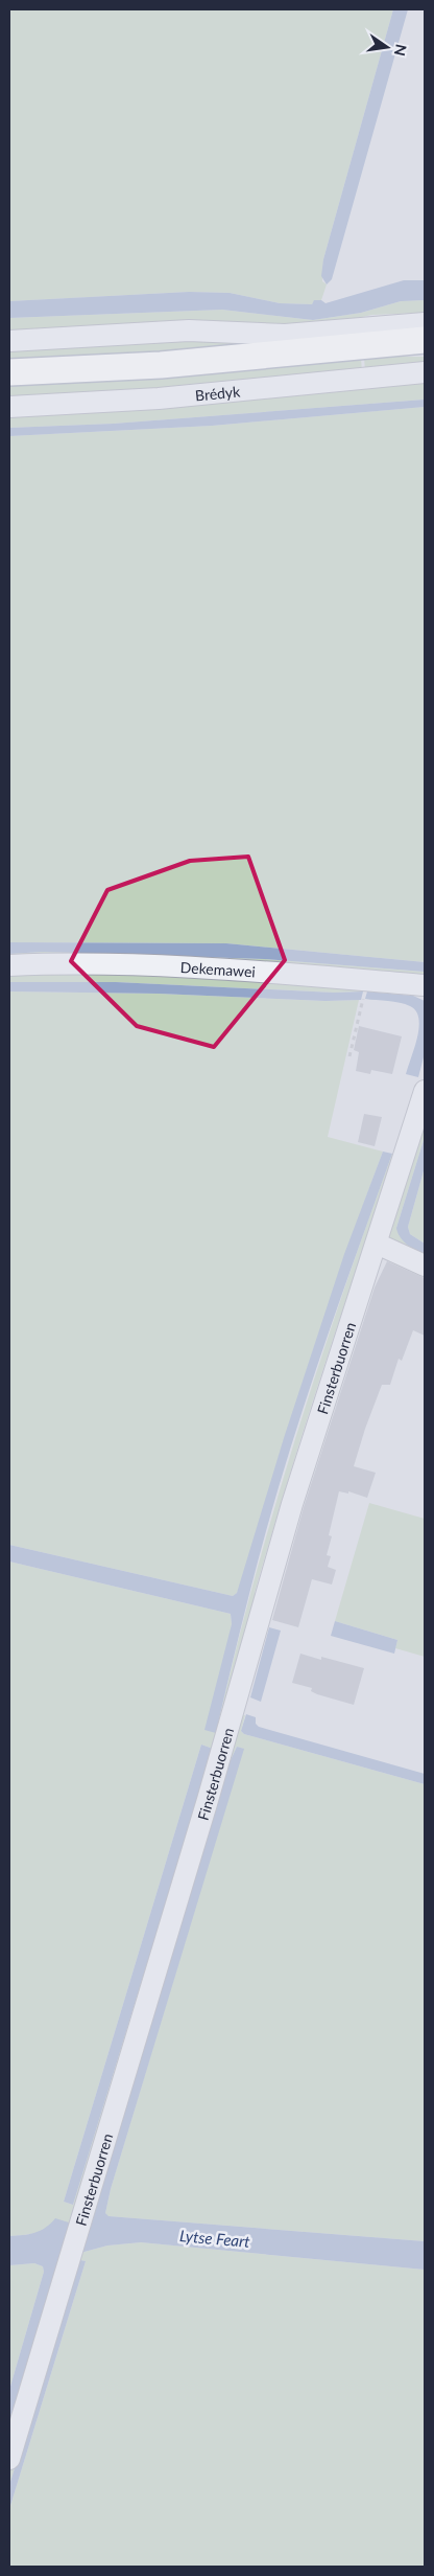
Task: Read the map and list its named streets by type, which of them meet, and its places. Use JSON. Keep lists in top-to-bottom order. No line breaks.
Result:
{"streets":{"street":["Brédyk","Dekemawei","Finsterbuorren"]},"water":["Lytse Feart"],"north":"right"}
